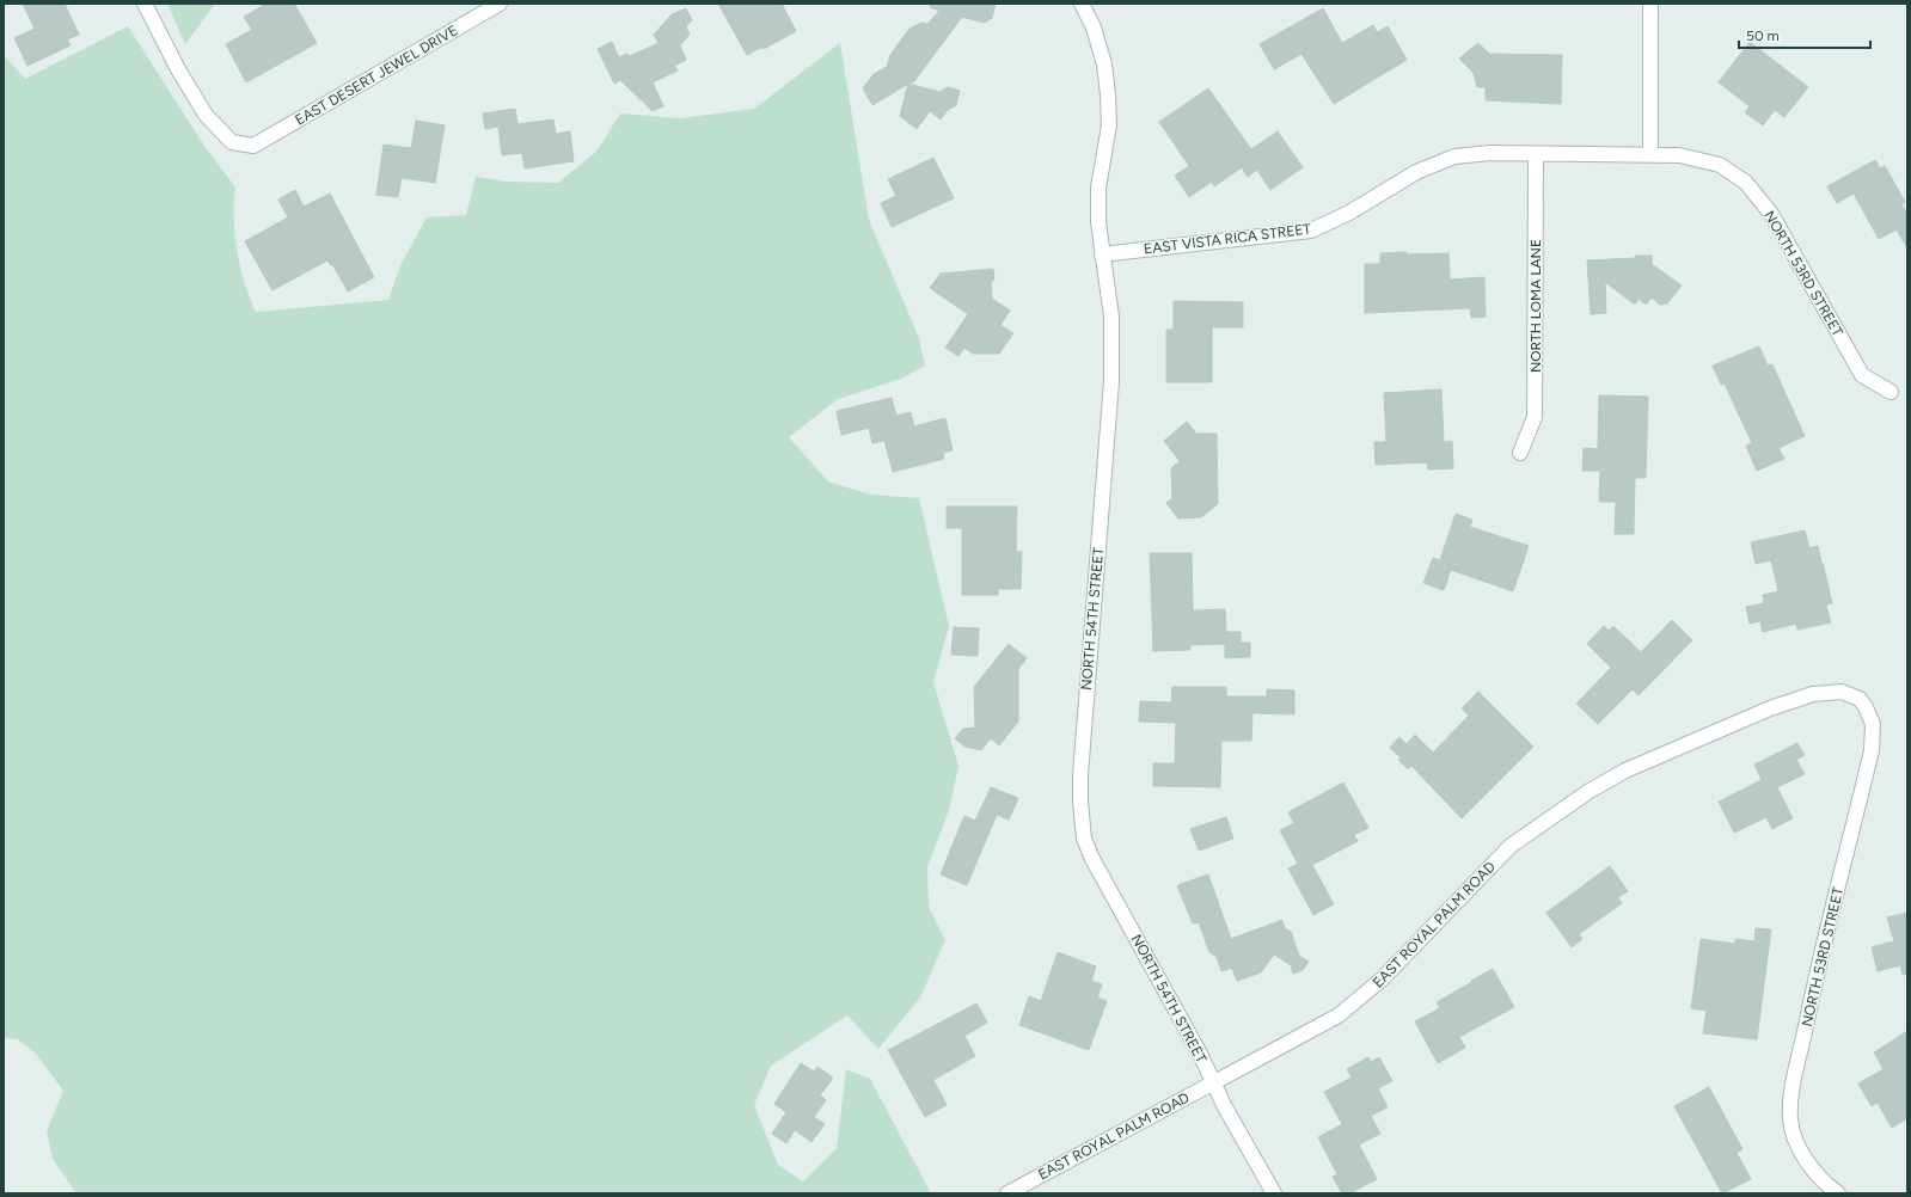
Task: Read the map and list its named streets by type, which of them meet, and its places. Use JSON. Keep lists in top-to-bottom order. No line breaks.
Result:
{"streets":{"street":["EAST DESERT JEWEL DRIVE","EAST VISTA RICA STREET","NORTH 53RD STREET","NORTH LOMA LANE","NORTH 54TH STREET","EAST ROYAL PALM ROAD"]},"crossings":[["EAST VISTA RICA STREET","NORTH 53RD STREET"],["EAST VISTA RICA STREET","NORTH LOMA LANE"],["EAST VISTA RICA STREET","NORTH 54TH STREET"],["NORTH 53RD STREET","NORTH LOMA LANE"],["NORTH 53RD STREET","EAST ROYAL PALM ROAD"],["NORTH 54TH STREET","EAST ROYAL PALM ROAD"]],"scale_bar":"50 m"}
